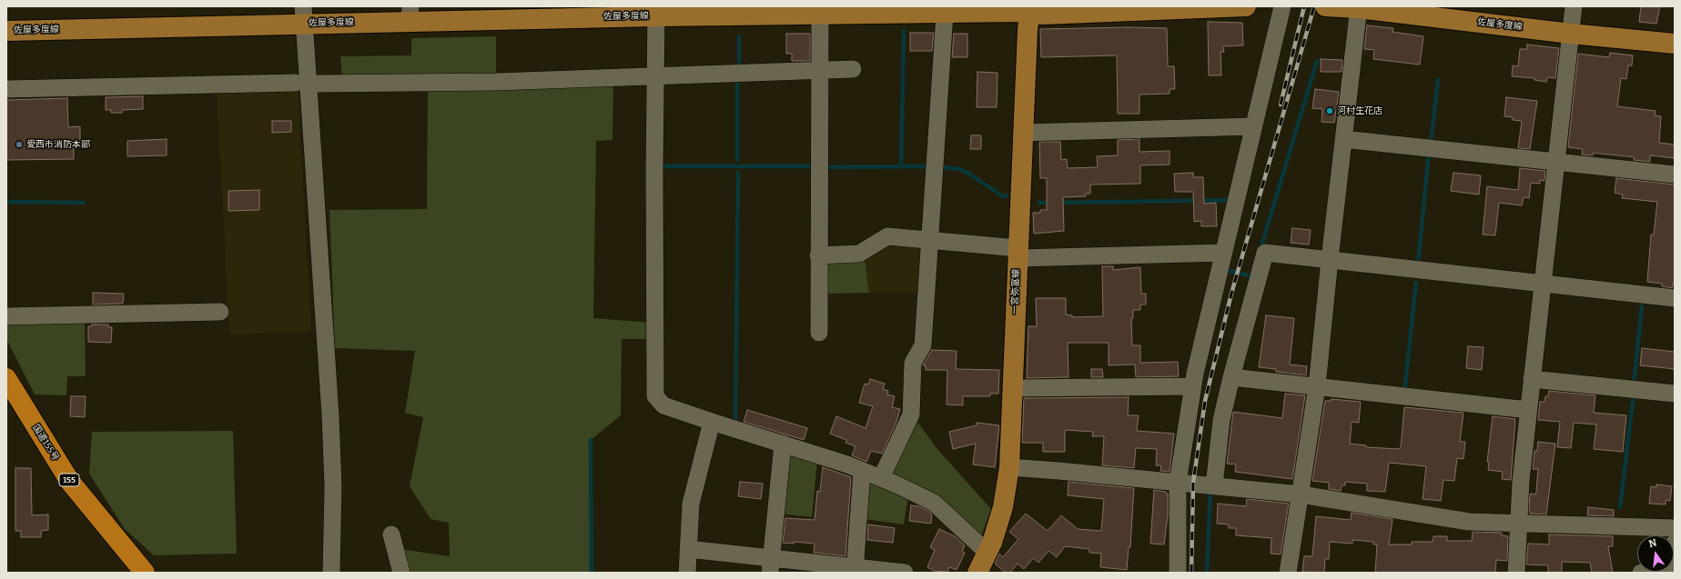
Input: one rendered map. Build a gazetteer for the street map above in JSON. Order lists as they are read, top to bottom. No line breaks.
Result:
{"streets":{"highway":["国道155号","155"],"main road":["佐屋多度線","一宮弥富線"]},"crossings":[["佐屋多度線","一宮弥富線"]],"places":["河村生花店","愛西市消防本部"],"north":"top"}
